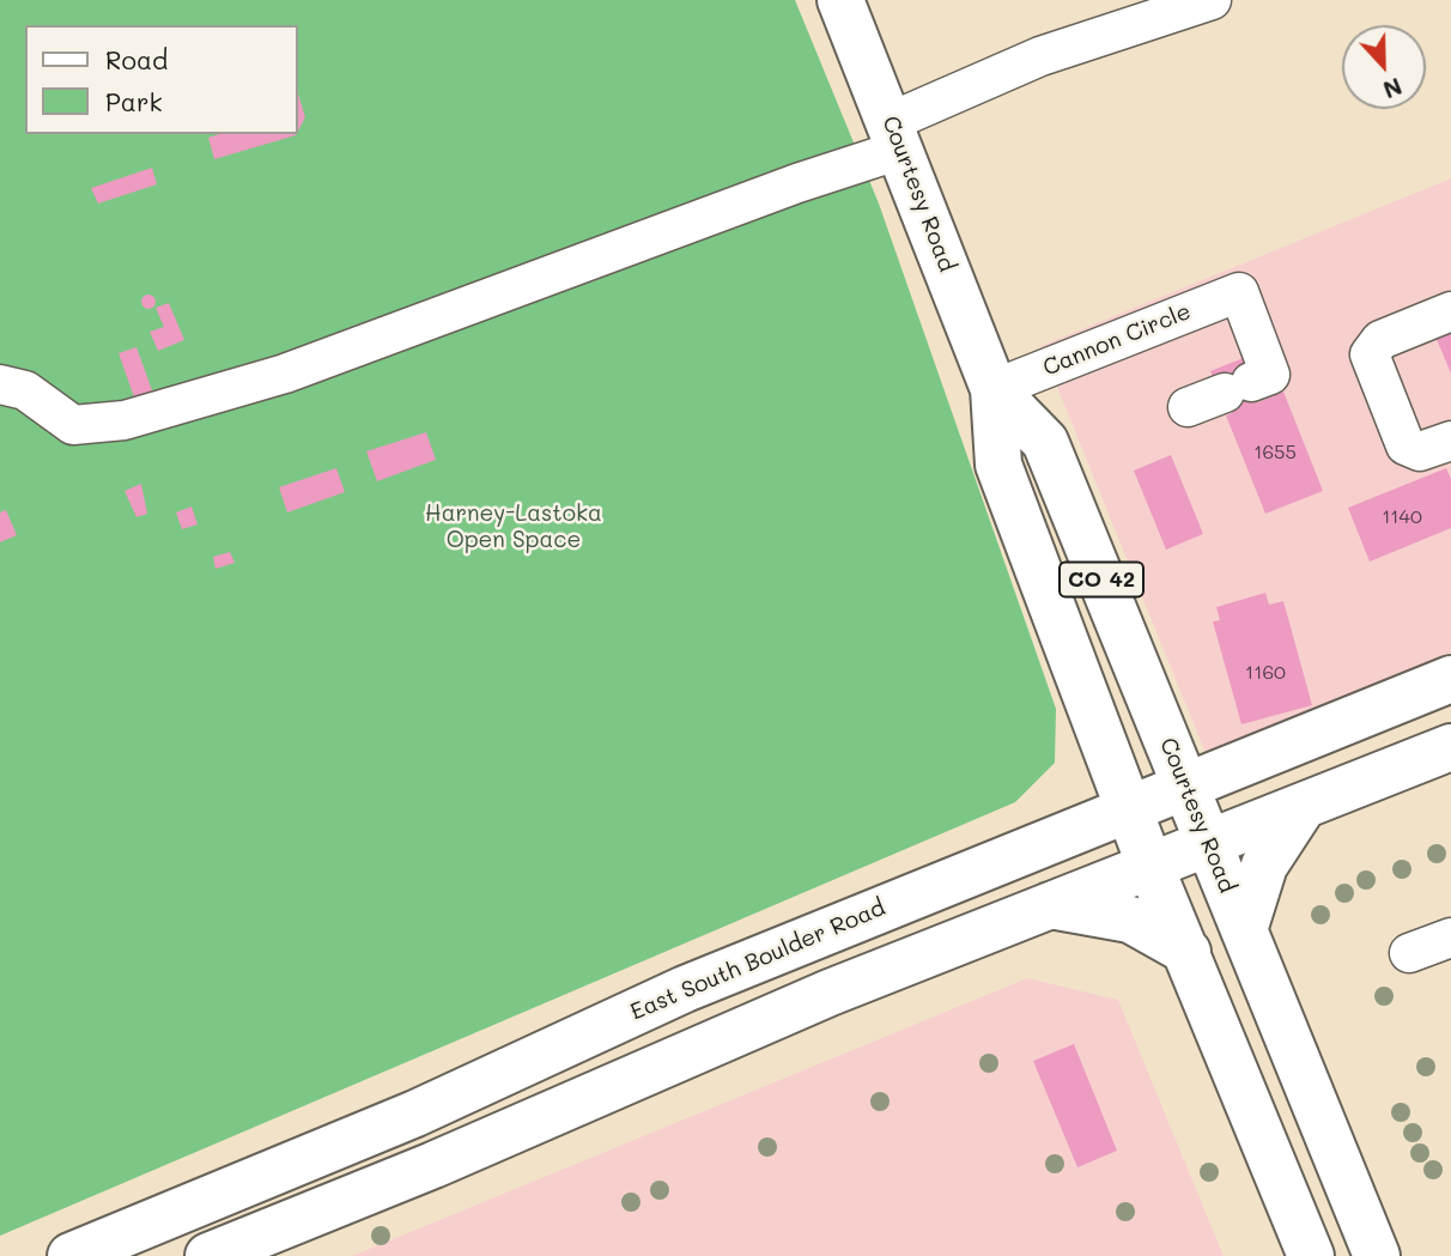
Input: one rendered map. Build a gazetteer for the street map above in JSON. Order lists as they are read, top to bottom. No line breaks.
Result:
{"streets":{"main road":["Courtesy Road","CO 42","East South Boulder Road"],"street":["Cannon Circle"]},"crossings":[["Courtesy Road","Cannon Circle"],["Courtesy Road","East South Boulder Road"]],"parks":["Harney-Lastoka Open Space"],"house_numbers":["1655","1140","1160"],"legend":["Road","Park"],"north":"bottom"}
